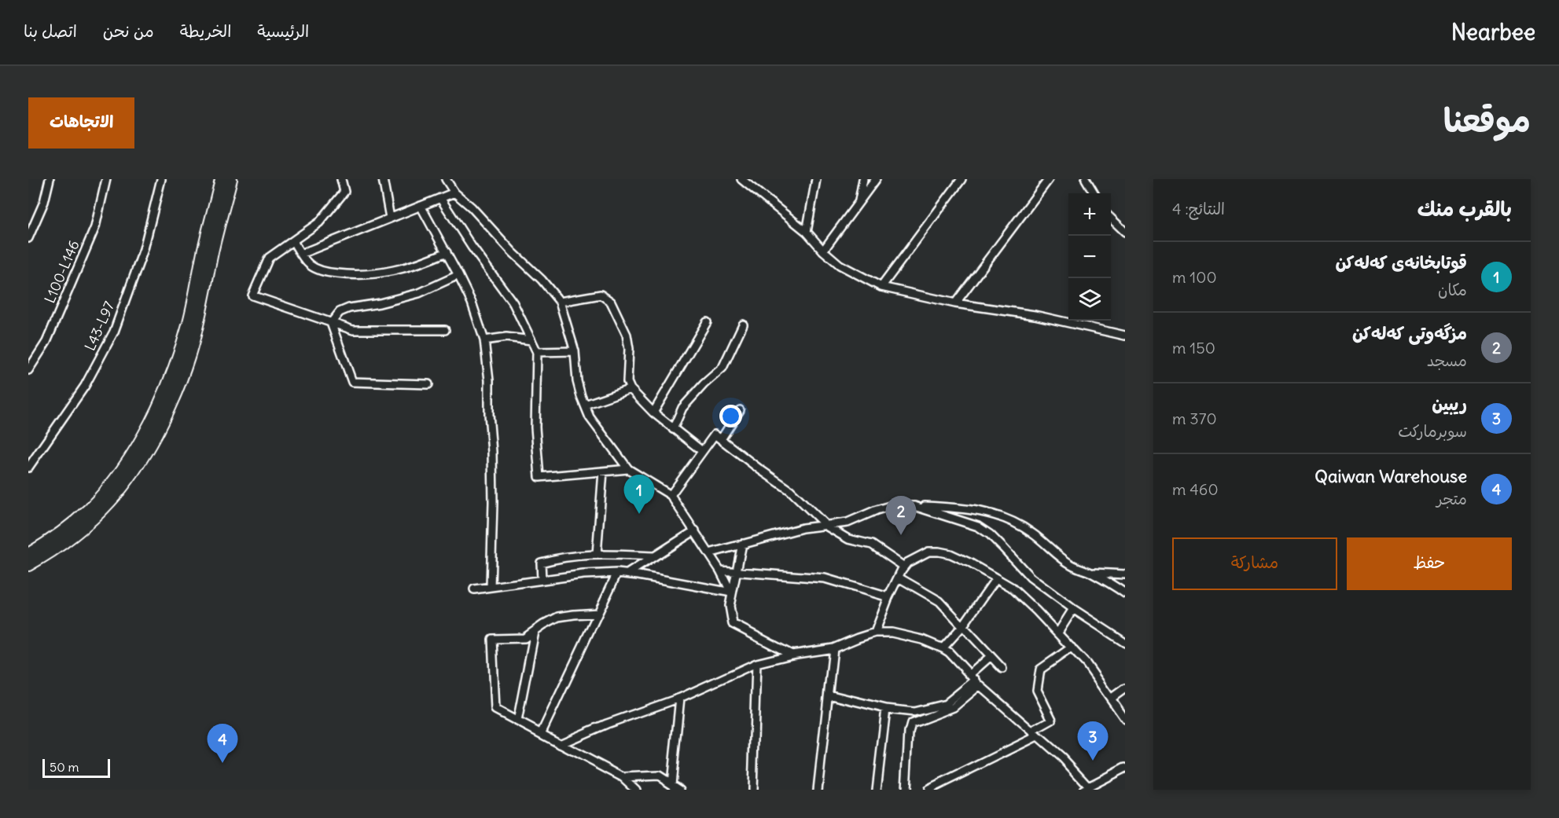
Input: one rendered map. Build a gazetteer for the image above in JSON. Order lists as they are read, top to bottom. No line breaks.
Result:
{"streets":{"street":["L100-L146","L43-L97"]},"scale_bar":"50 m","page":{"header":"Nearbee","nav":["الرئيسية","الخريطة","من نحن","اتصل بنا"],"title":"موقعنا","buttons":["الاتجاهات",["حفظ","مشاركة"]],"heading":["بالقرب منك","النتائج: 4"],"map_buttons":["+","−"],"list":[{"mark":"1","name":"قوتابخانەی کەلەکن","note":"مكان","value":"100 m"},{"mark":"2","name":"مزگەوتی کەلەکن","note":"مسجد","value":"150 m"},{"mark":"3","name":"ریبین","note":"سوبرماركت","value":"370 m"},{"mark":"4","name":"Qaiwan Warehouse","note":"متجر","value":"460 m"}],"pins":["1","2","3","4"],"scale":"50 m"}}
